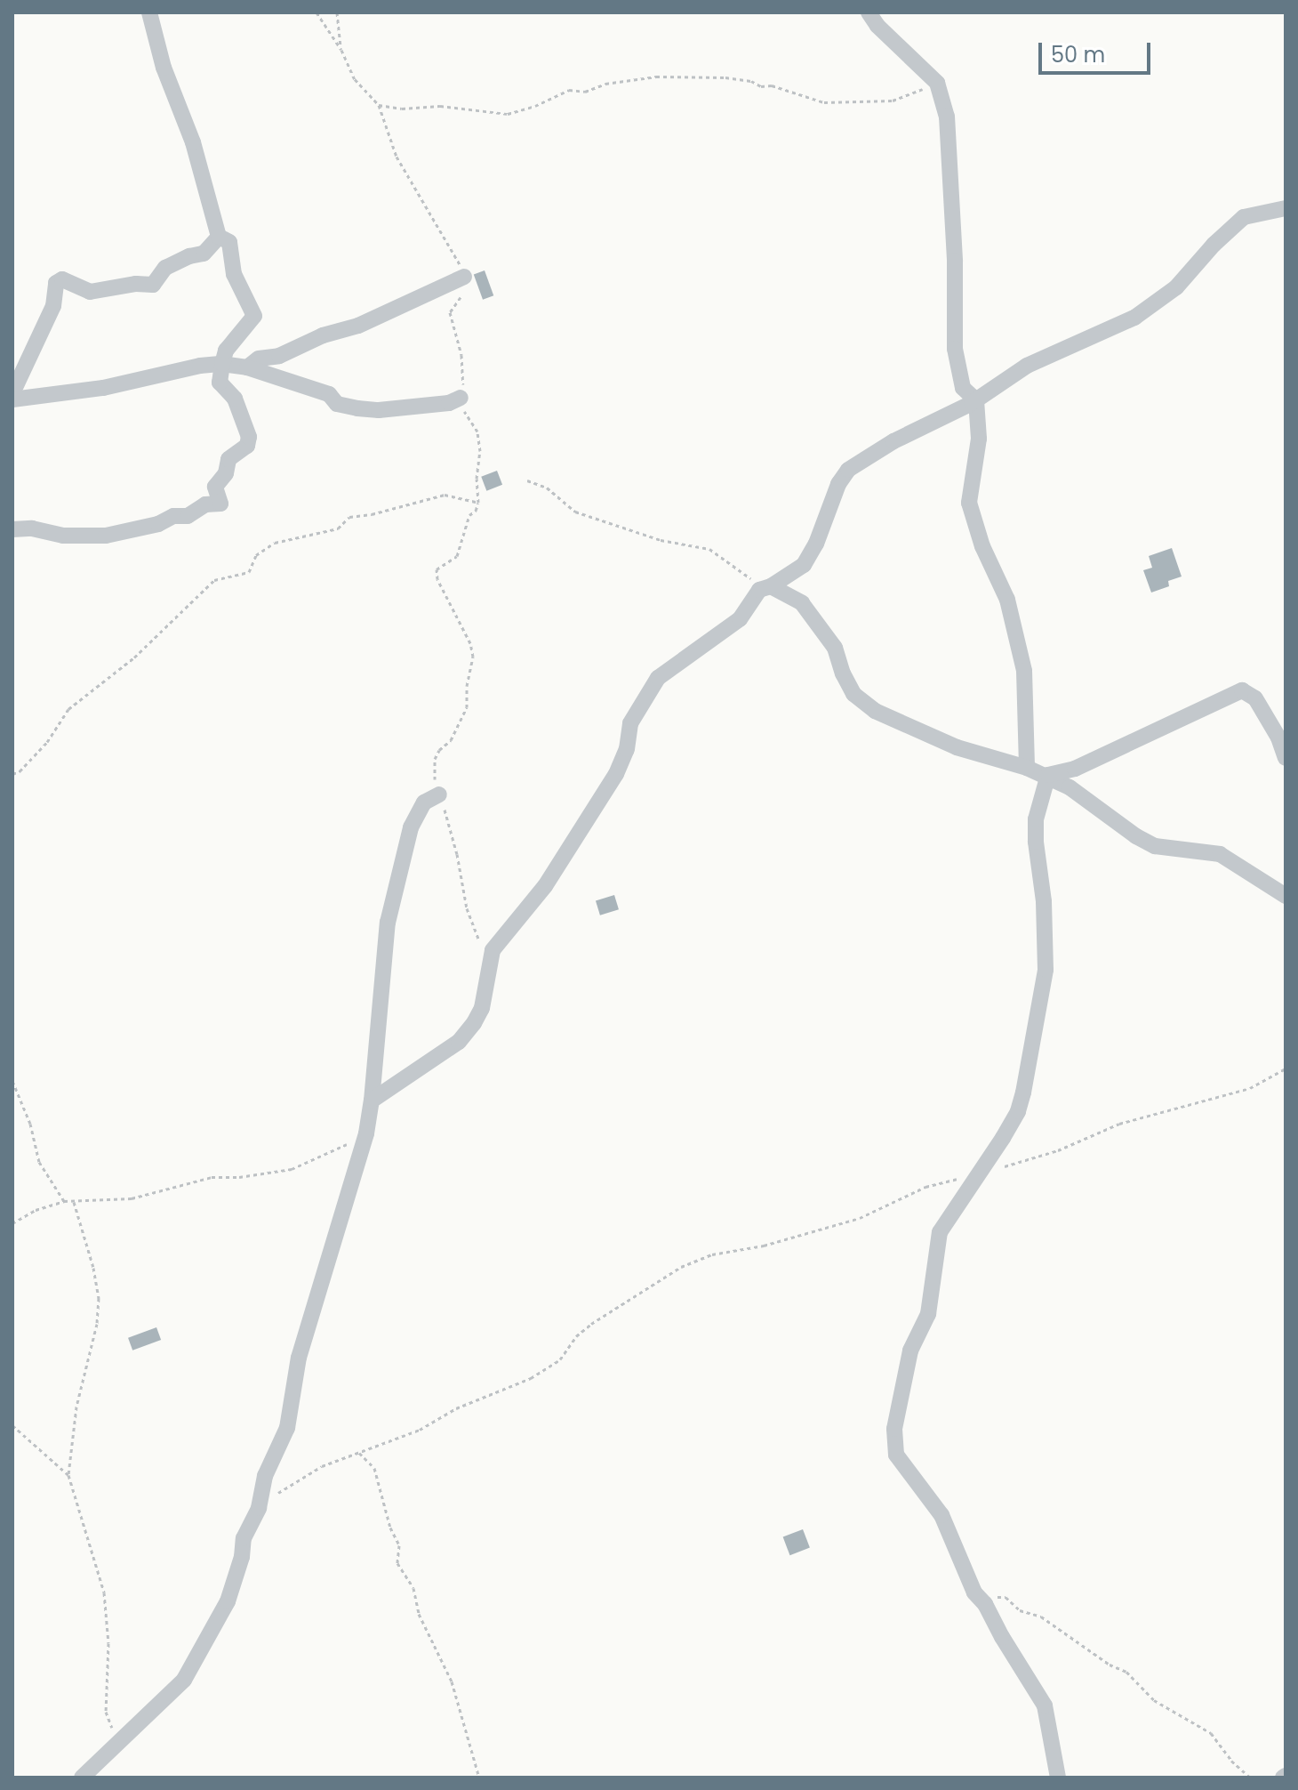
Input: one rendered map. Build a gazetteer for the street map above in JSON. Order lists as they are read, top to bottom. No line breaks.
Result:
{"scale_bar":"50 m"}
